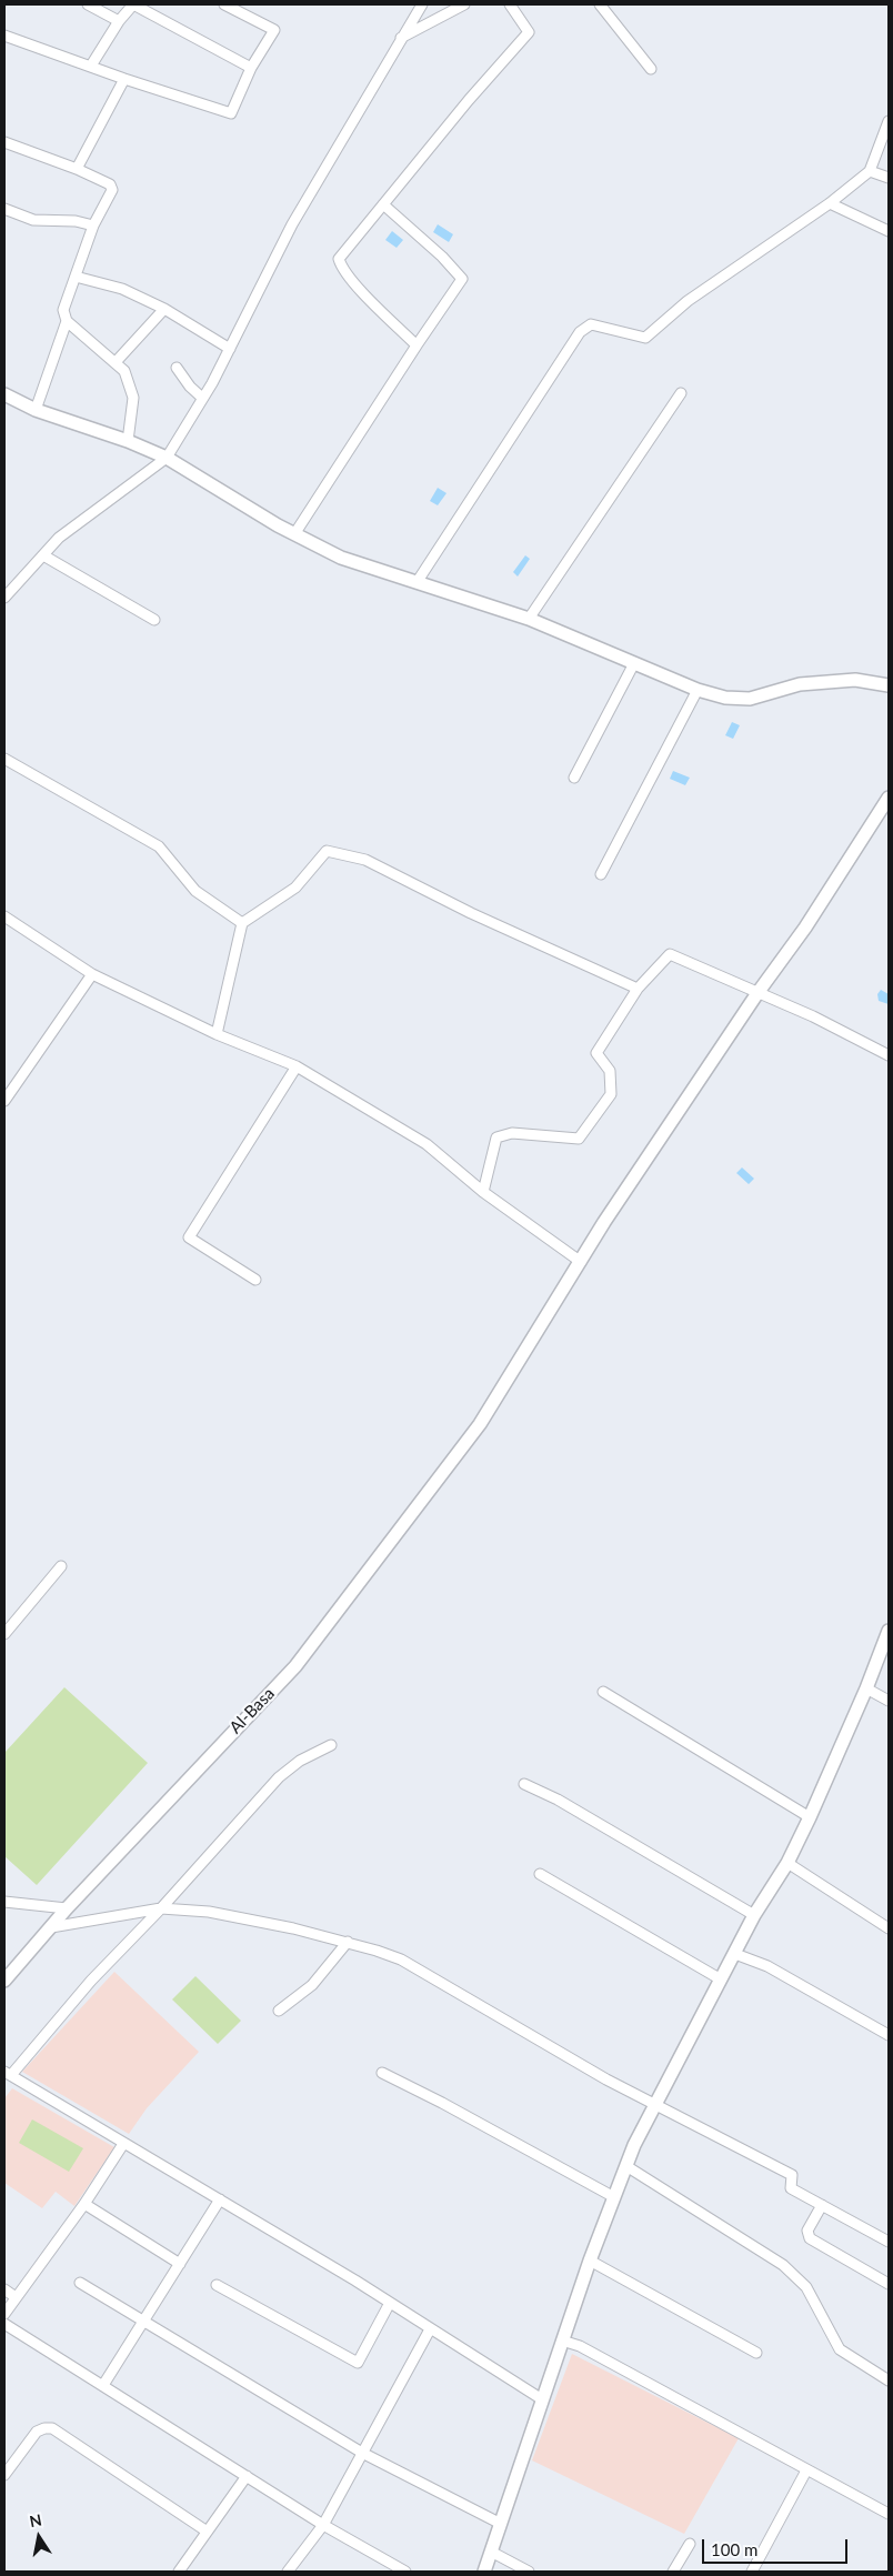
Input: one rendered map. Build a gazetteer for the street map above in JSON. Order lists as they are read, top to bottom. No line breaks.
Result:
{"streets":{"street":["Al-Basa"]},"scale_bar":"100 m","north":"top"}
